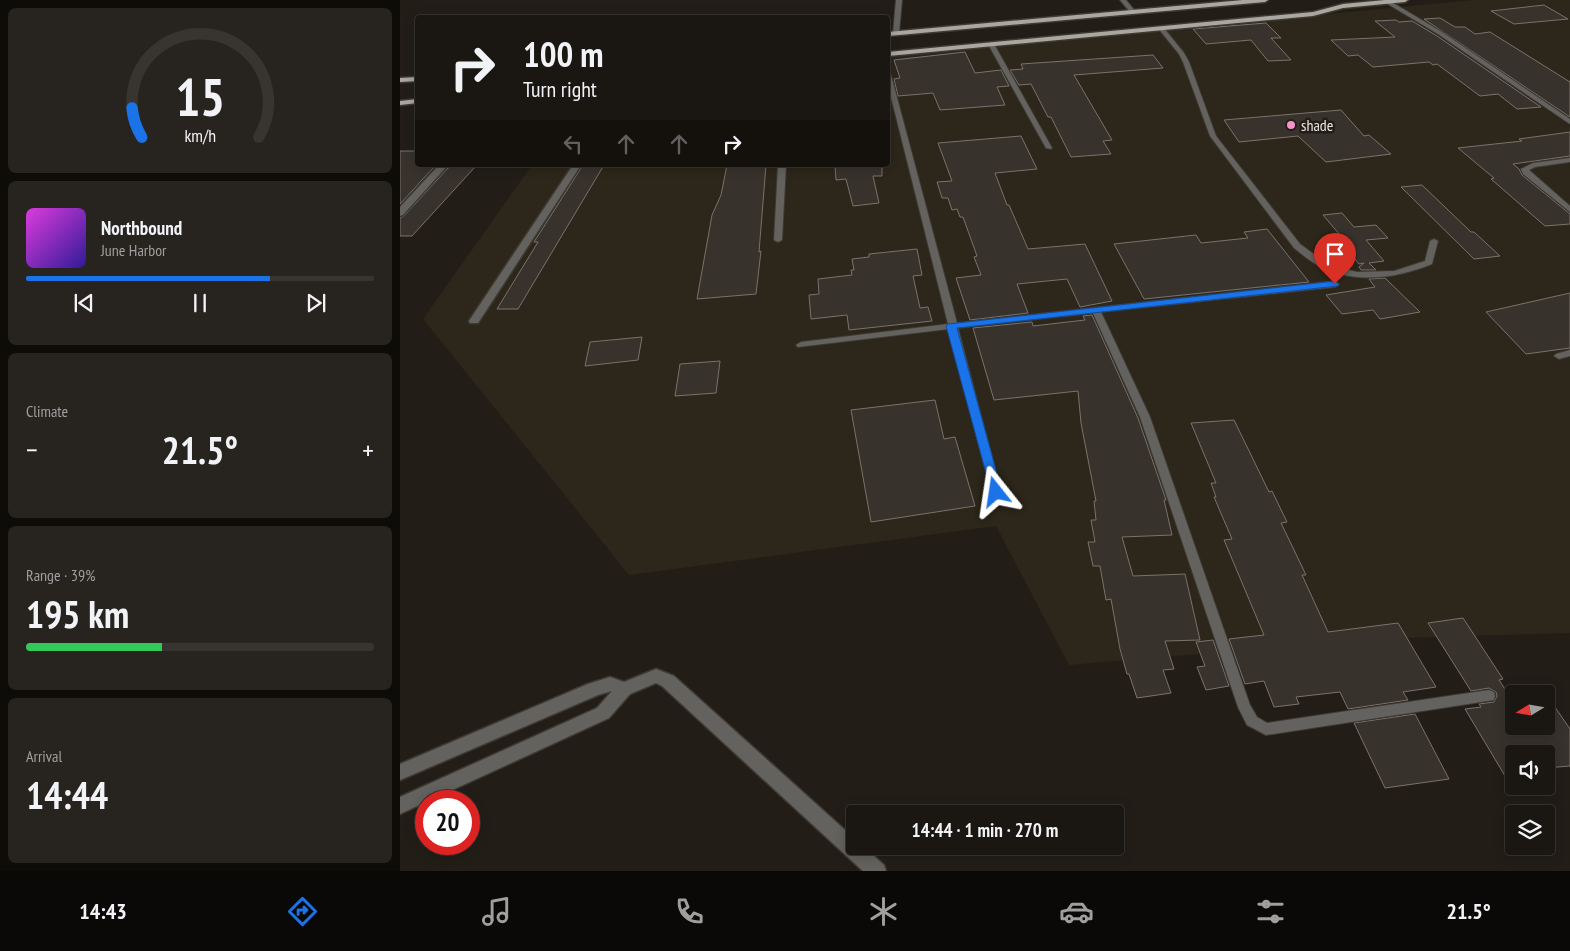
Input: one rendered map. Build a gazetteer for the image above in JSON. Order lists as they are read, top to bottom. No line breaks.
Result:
{"places":["shade"],"north":"left","page":{"turn":["100 m","Turn right"],"song":["Northbound","June Harbor"],"tile":["Climate",["Range · 39%","195 km"],["Arrival","14:44"]],"heat":["−","21.5°","+"],"limit":"20","trip":"14:44 · 1 min · 270 m","tabs":["14:43","21.5°"],"gauge":["15","km/h"]}}
